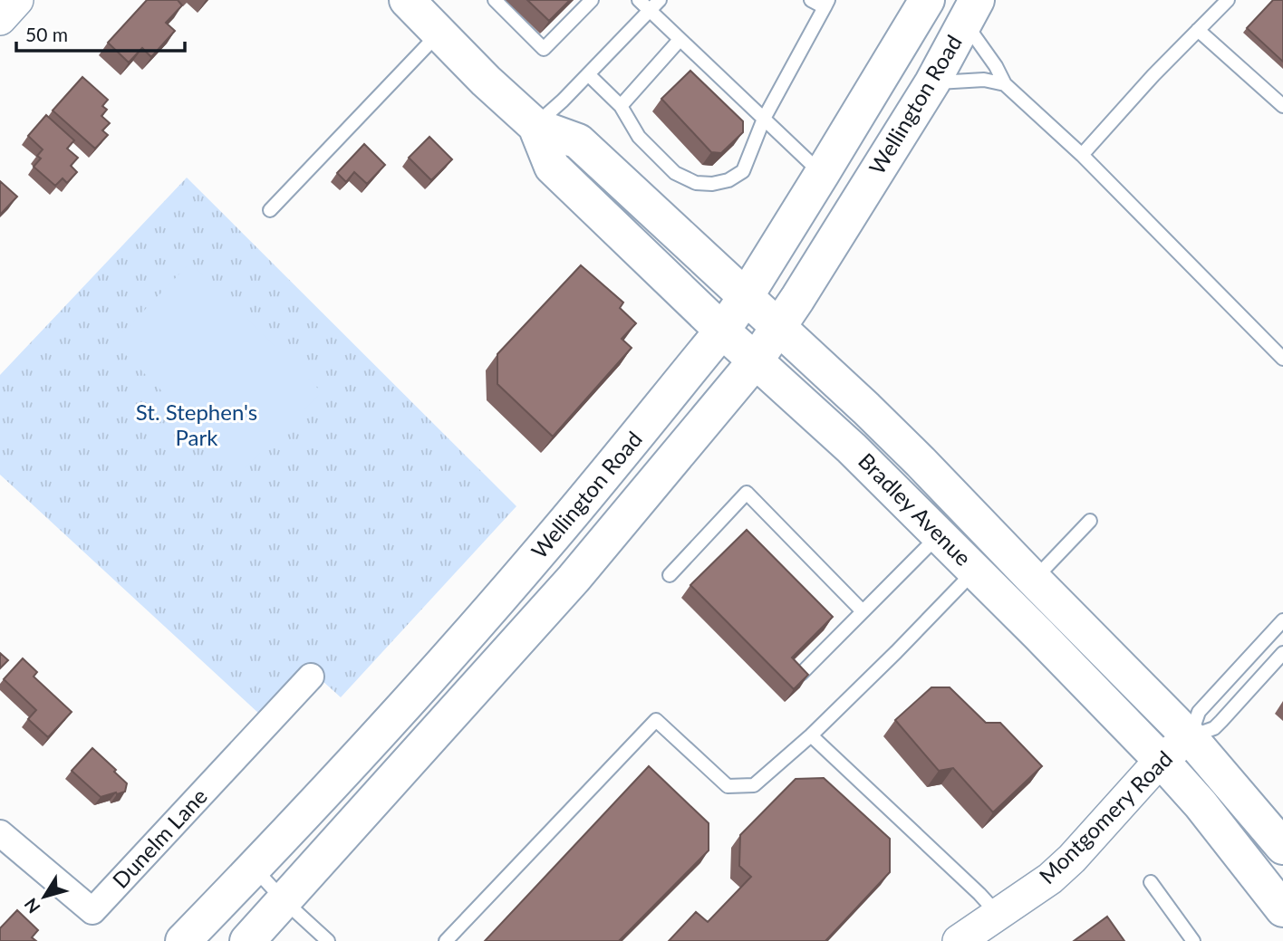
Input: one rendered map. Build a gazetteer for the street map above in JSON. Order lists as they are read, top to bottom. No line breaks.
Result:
{"streets":{"main road":["Wellington Road","Bradley Avenue"],"street":["Montgomery Road","Dunelm Lane"]},"crossings":[["Wellington Road","Bradley Avenue"],["Bradley Avenue","Montgomery Road"]],"parks":["St. Stephen's Park"],"scale_bar":"50 m","north":"bottom left"}
